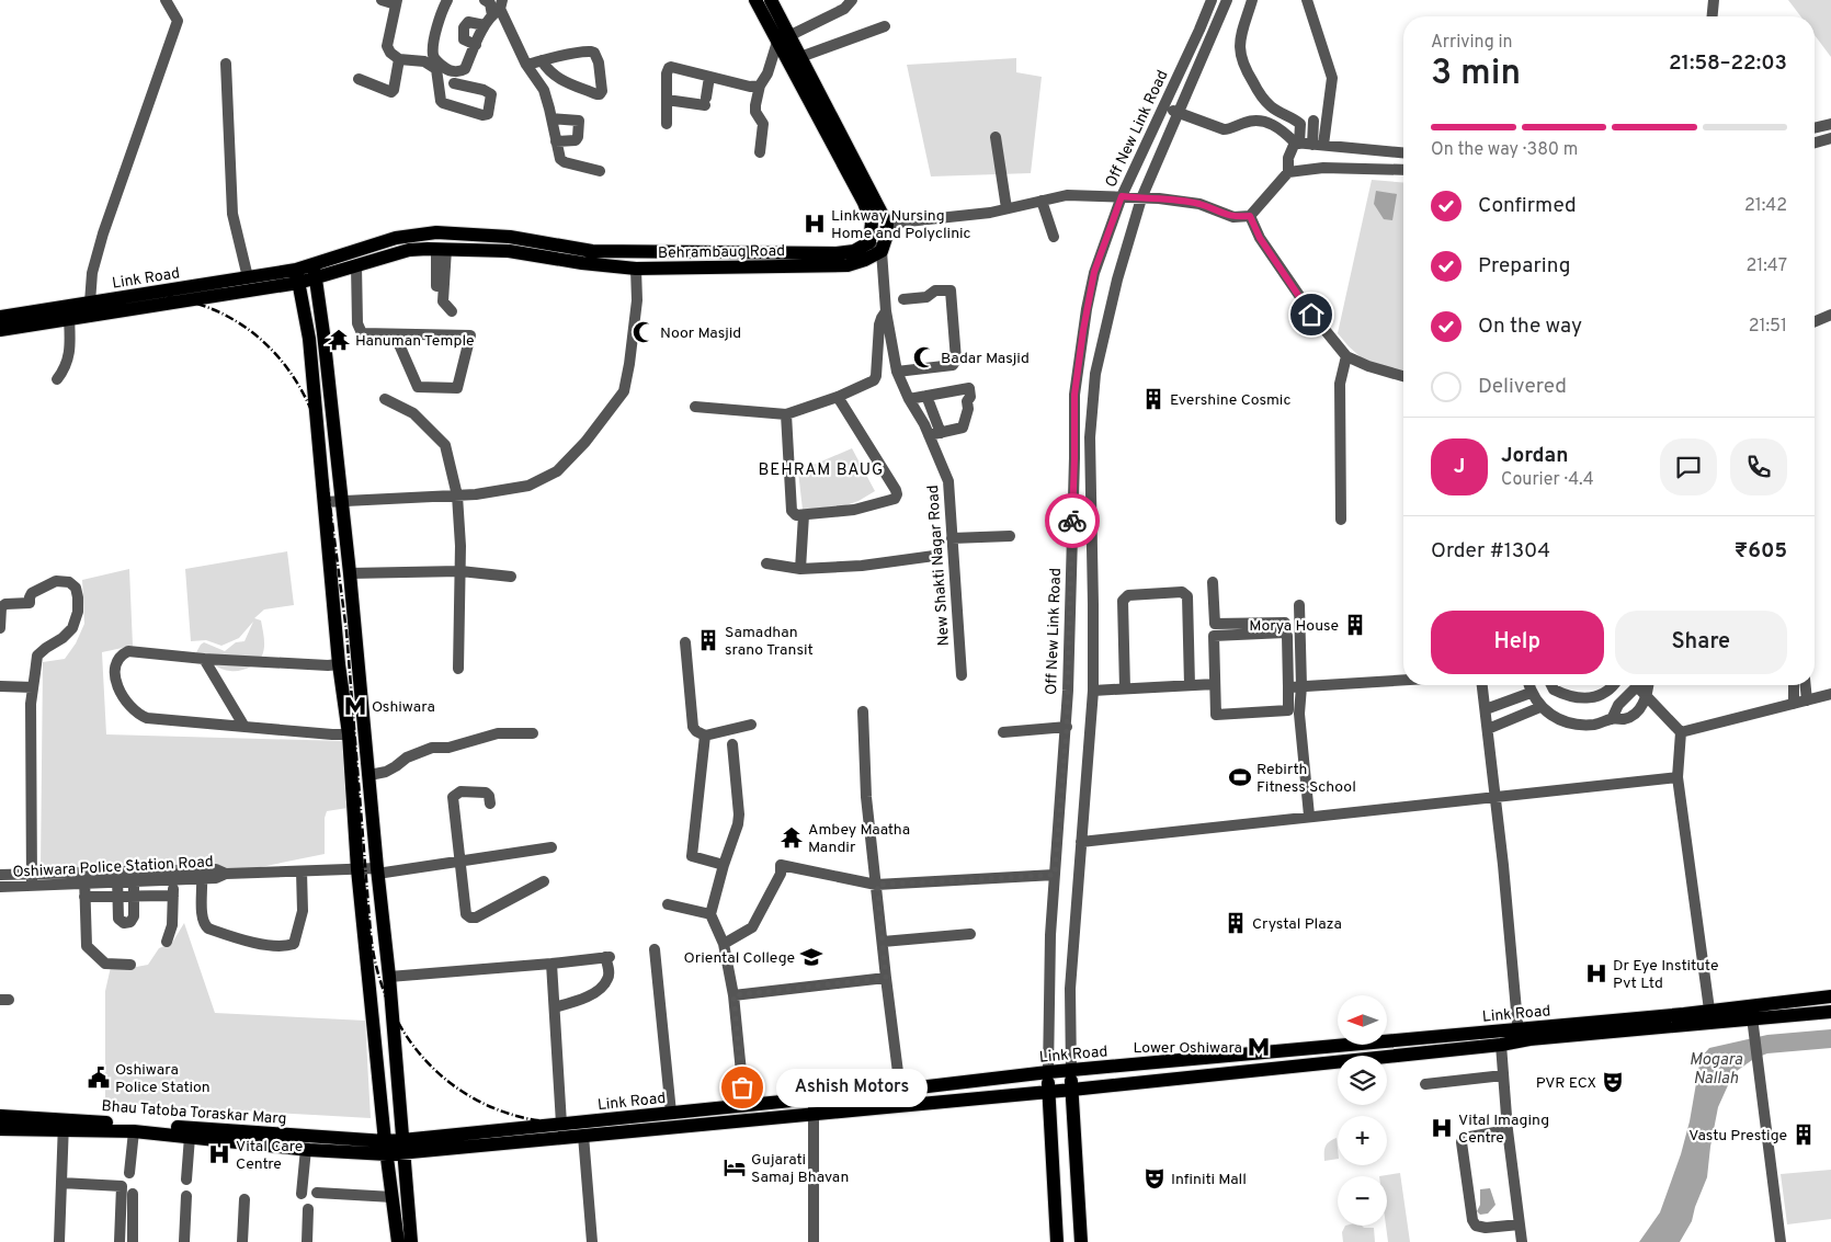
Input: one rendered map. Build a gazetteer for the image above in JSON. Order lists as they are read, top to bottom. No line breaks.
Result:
{"streets":{"main road":["Off New Link Road","Behrambaug Road","Link Road","Bhau Tatoba Toraskar Marg"],"street":["New Shakti Nagar Road","Oshiwara Police Station Road"]},"crossings":[["Off New Link Road","Link Road"],["Behrambaug Road","Link Road"],["Behrambaug Road","New Shakti Nagar Road"],["Link Road","Bhau Tatoba Toraskar Marg"]],"districts":["BEHRAM BAUG"],"water":["Mogara Nallah"],"places":{"hospital":["Linkway Nursing Home and Polyclinic","Dr Eye Institute Pvt Ltd","Vital Imaging Centre","Vital Care Centre"],"mosque":["Noor Masjid","Badar Masjid"],"temple":["Hanuman Temple","Ambey Maatha Mandir"],"building":["Evershine Cosmic","Morya House","Samadhan srano Transit","Crystal Plaza","Vastu Prestige"],"metro station":["Oshiwara","Lower Oshiwara"],"sports":["Rebirth Fitness School"],"school or university":["Oriental College"],"public building":["Oshiwara Police Station"],"theatre":["PVR ECX","Infiniti Mall"],"other":["Ashish Motors"],"hotel":["Gujarati Samaj Bhavan"]},"north":"left","page":{"heading":["3 min","Arriving in","21:58–22:03"],"panel":["Jordan","Courier · 4.4","Order #1304","₹605"],"bar":"On the way · 380 m","list":[["Confirmed","21:42"],["Preparing","21:47"],["On the way","21:51"],"Delivered"],"round":"J","buttons":["Help","Share"],"map_buttons":["+","−"],"bubble":"Ashish Motors"}}
